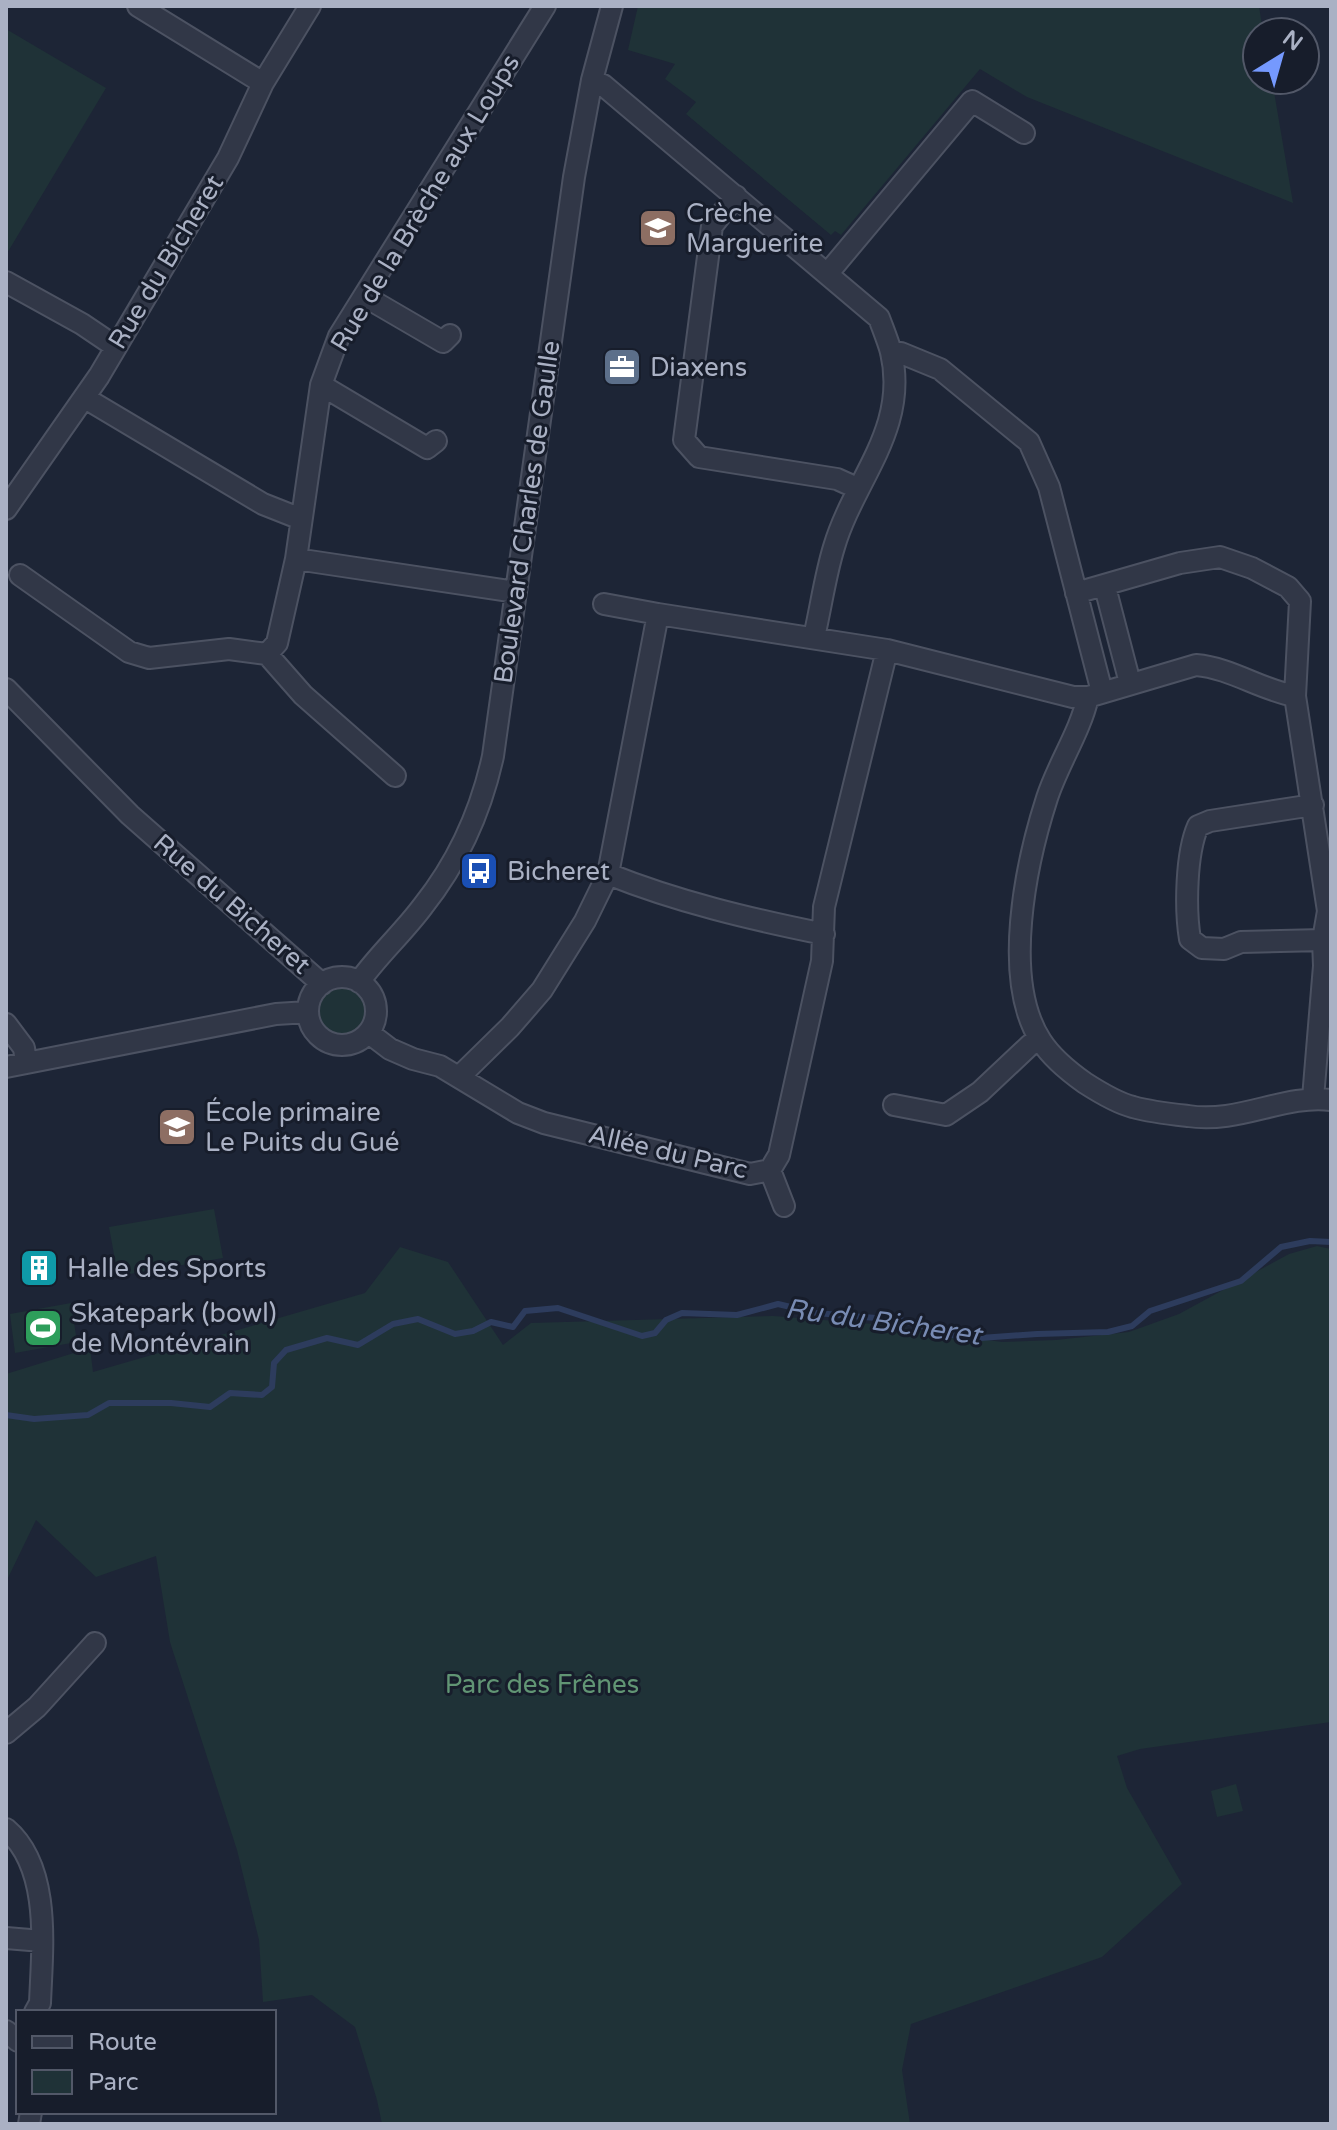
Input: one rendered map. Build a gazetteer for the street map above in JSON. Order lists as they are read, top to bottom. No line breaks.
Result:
{"streets":{"street":["Rue de la Brèche aux Loups","Rue du Bicheret","Boulevard Charles de Gaulle","Allée du Parc"]},"crossings":[["Rue du Bicheret","Boulevard Charles de Gaulle"],["Rue du Bicheret","Allée du Parc"],["Boulevard Charles de Gaulle","Allée du Parc"]],"water":["Ru du Bicheret"],"parks":["Parc des Frênes"],"places":{"school or university":["Crèche Marguerite","École primaire Le Puits du Gué"],"office":["Diaxens"],"bus stop":["Bicheret"],"building":["Halle des Sports"],"sports":["Skatepark (bowl) de Montévrain"]},"legend":["Route","Parc"],"north":"top right"}
